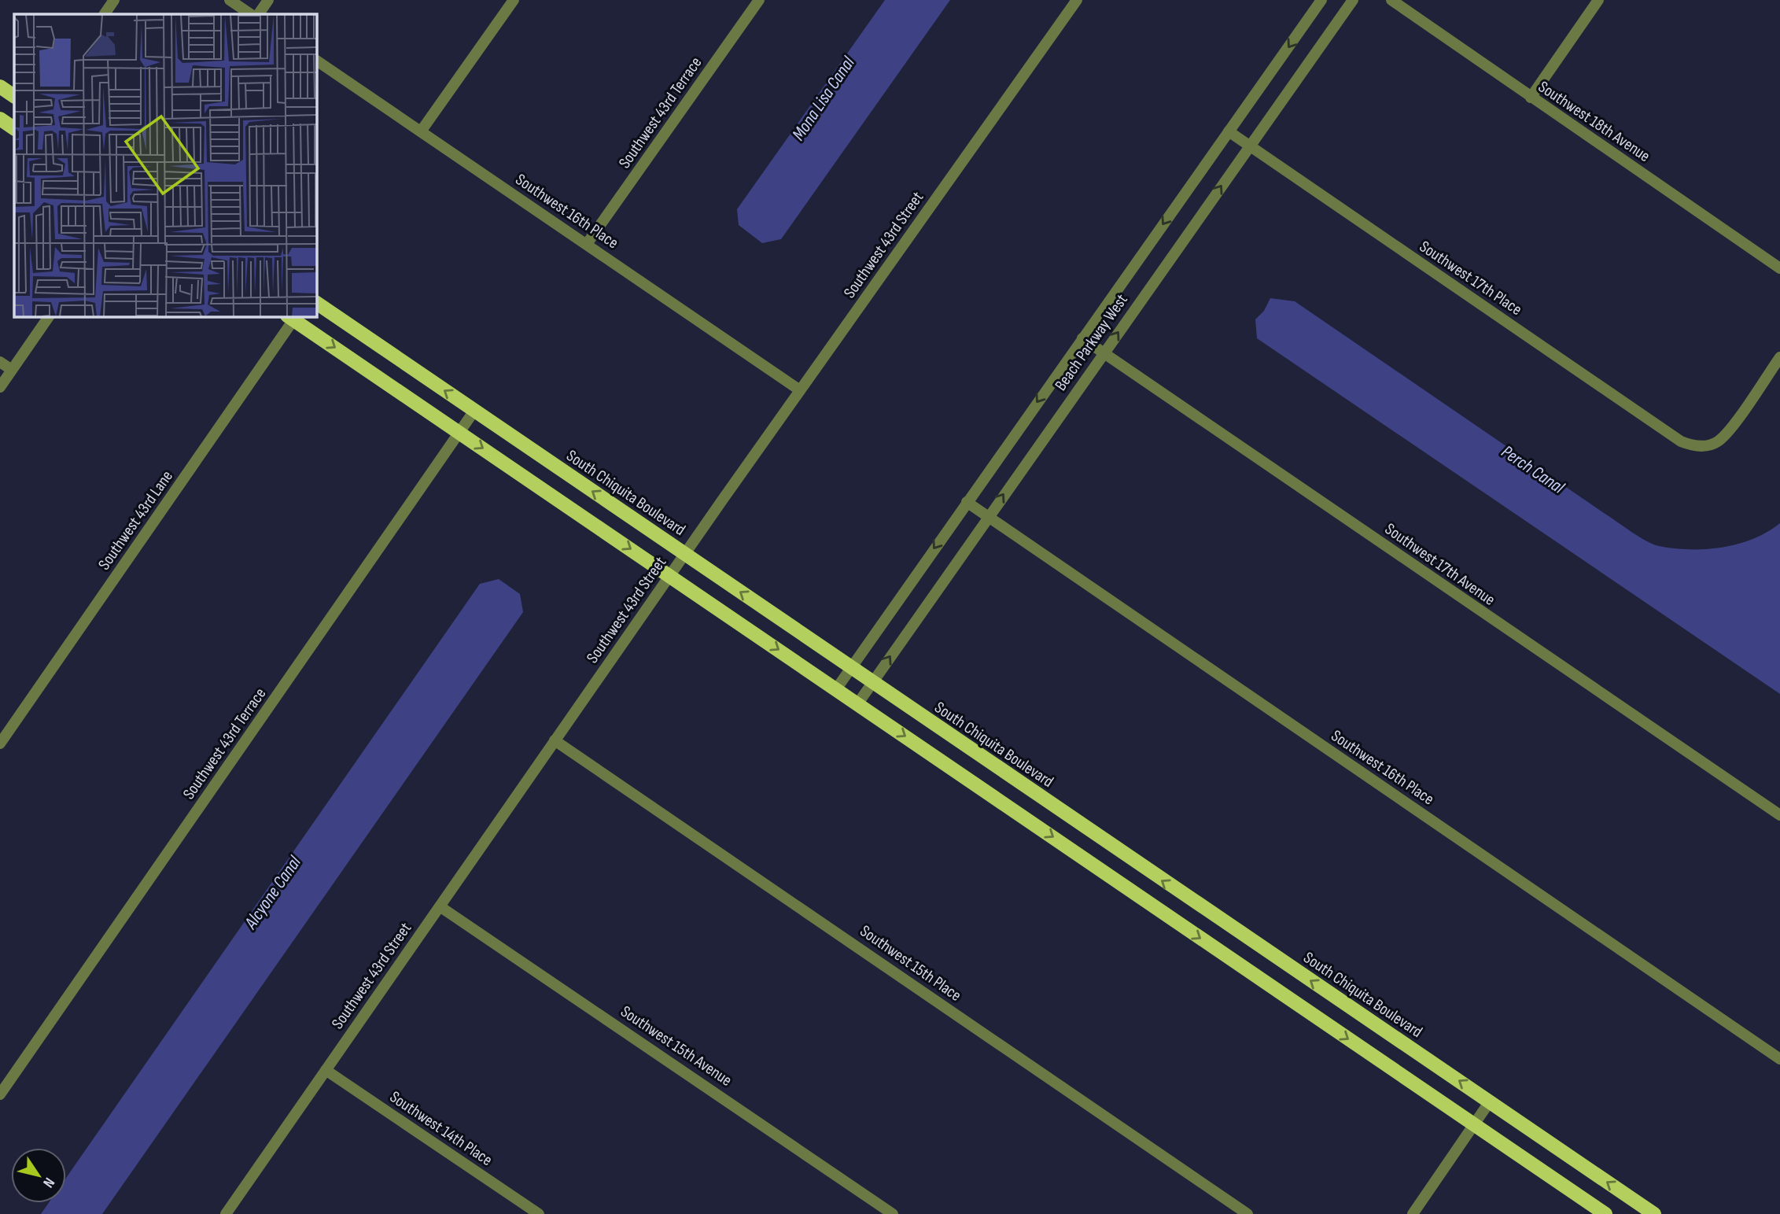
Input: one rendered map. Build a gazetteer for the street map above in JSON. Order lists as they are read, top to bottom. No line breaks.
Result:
{"streets":{"main road":["South Chiquita Boulevard"],"street":["Southwest 43rd Terrace","Southwest 18th Avenue","Southwest 16th Place","Southwest 43rd Street","Southwest 17th Place","Beach Parkway West","Southwest 43rd Lane","Southwest 17th Avenue","Southwest 15th Place","Southwest 15th Avenue","Southwest 14th Place"]},"crossings":[["Southwest 43rd Terrace","Southwest 16th Place"],["Southwest 43rd Terrace","South Chiquita Boulevard"],["Southwest 16th Place","Southwest 43rd Street"],["Southwest 16th Place","Beach Parkway West"],["Southwest 43rd Street","South Chiquita Boulevard"],["Southwest 43rd Street","Southwest 15th Place"],["Southwest 43rd Street","Southwest 15th Avenue"],["Southwest 43rd Street","Southwest 14th Place"],["Southwest 17th Place","Beach Parkway West"],["Beach Parkway West","South Chiquita Boulevard"],["Beach Parkway West","Southwest 17th Avenue"]],"water":["Mona Lisa Canal","Perch Canal","Alcyone Canal"],"north":"bottom right"}
